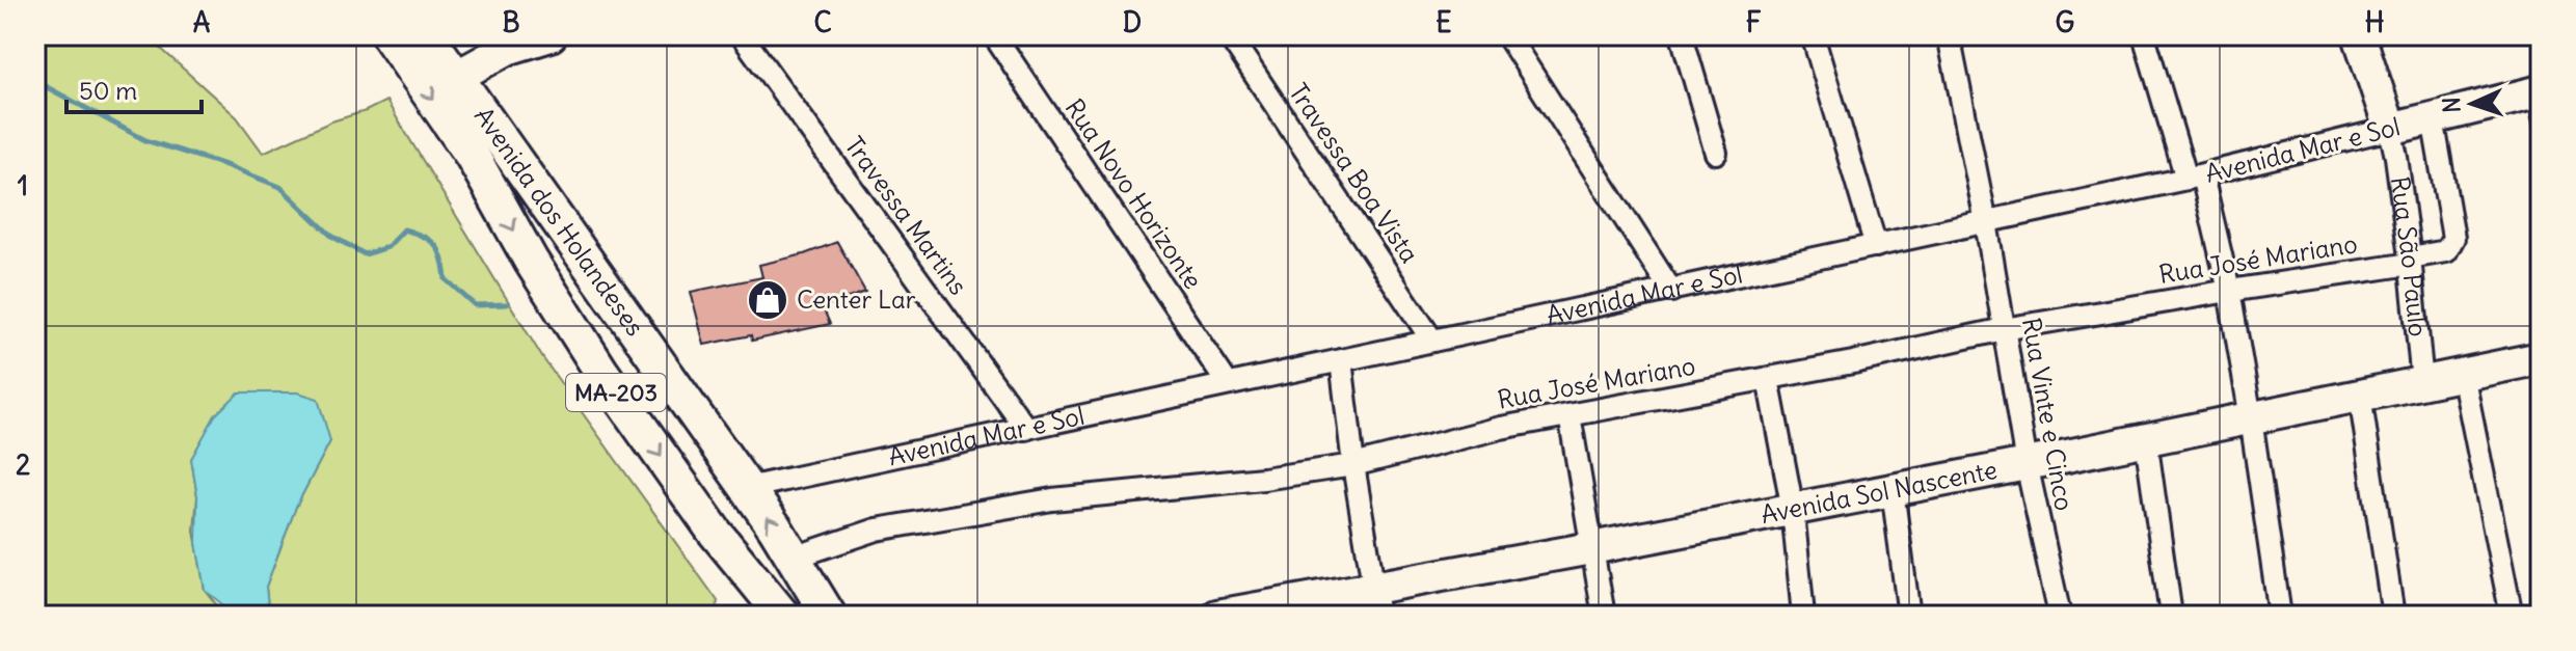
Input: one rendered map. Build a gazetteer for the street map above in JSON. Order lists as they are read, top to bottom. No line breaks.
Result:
{"streets":{"main road":["Avenida Mar e Sol","Avenida dos Holandeses","Rua São Paulo","MA-203","Avenida Sol Nascente"],"street":["Travessa Boa Vista","Rua Novo Horizonte","Travessa Martins","Rua José Mariano","Rua Vinte e Cinco"]},"crossings":[["Avenida Mar e Sol","Travessa Boa Vista"],["Avenida Mar e Sol","Rua Novo Horizonte"],["Avenida Mar e Sol","Travessa Martins"],["Avenida Mar e Sol","Avenida dos Holandeses"],["Avenida Mar e Sol","Rua São Paulo"],["Avenida Mar e Sol","Rua José Mariano"],["Avenida Mar e Sol","Rua Vinte e Cinco"],["Avenida dos Holandeses","Rua José Mariano"],["Rua São Paulo","Rua José Mariano"],["Rua São Paulo","Avenida Sol Nascente"],["Rua José Mariano","Rua Vinte e Cinco"],["Rua Vinte e Cinco","Avenida Sol Nascente"]],"places":{"shop":["Center Lar"]},"scale_bar":"50 m","north":"left","grid":{"columns":["A","B","C","D","E","F","G","H"],"rows":["1","2"]}}
